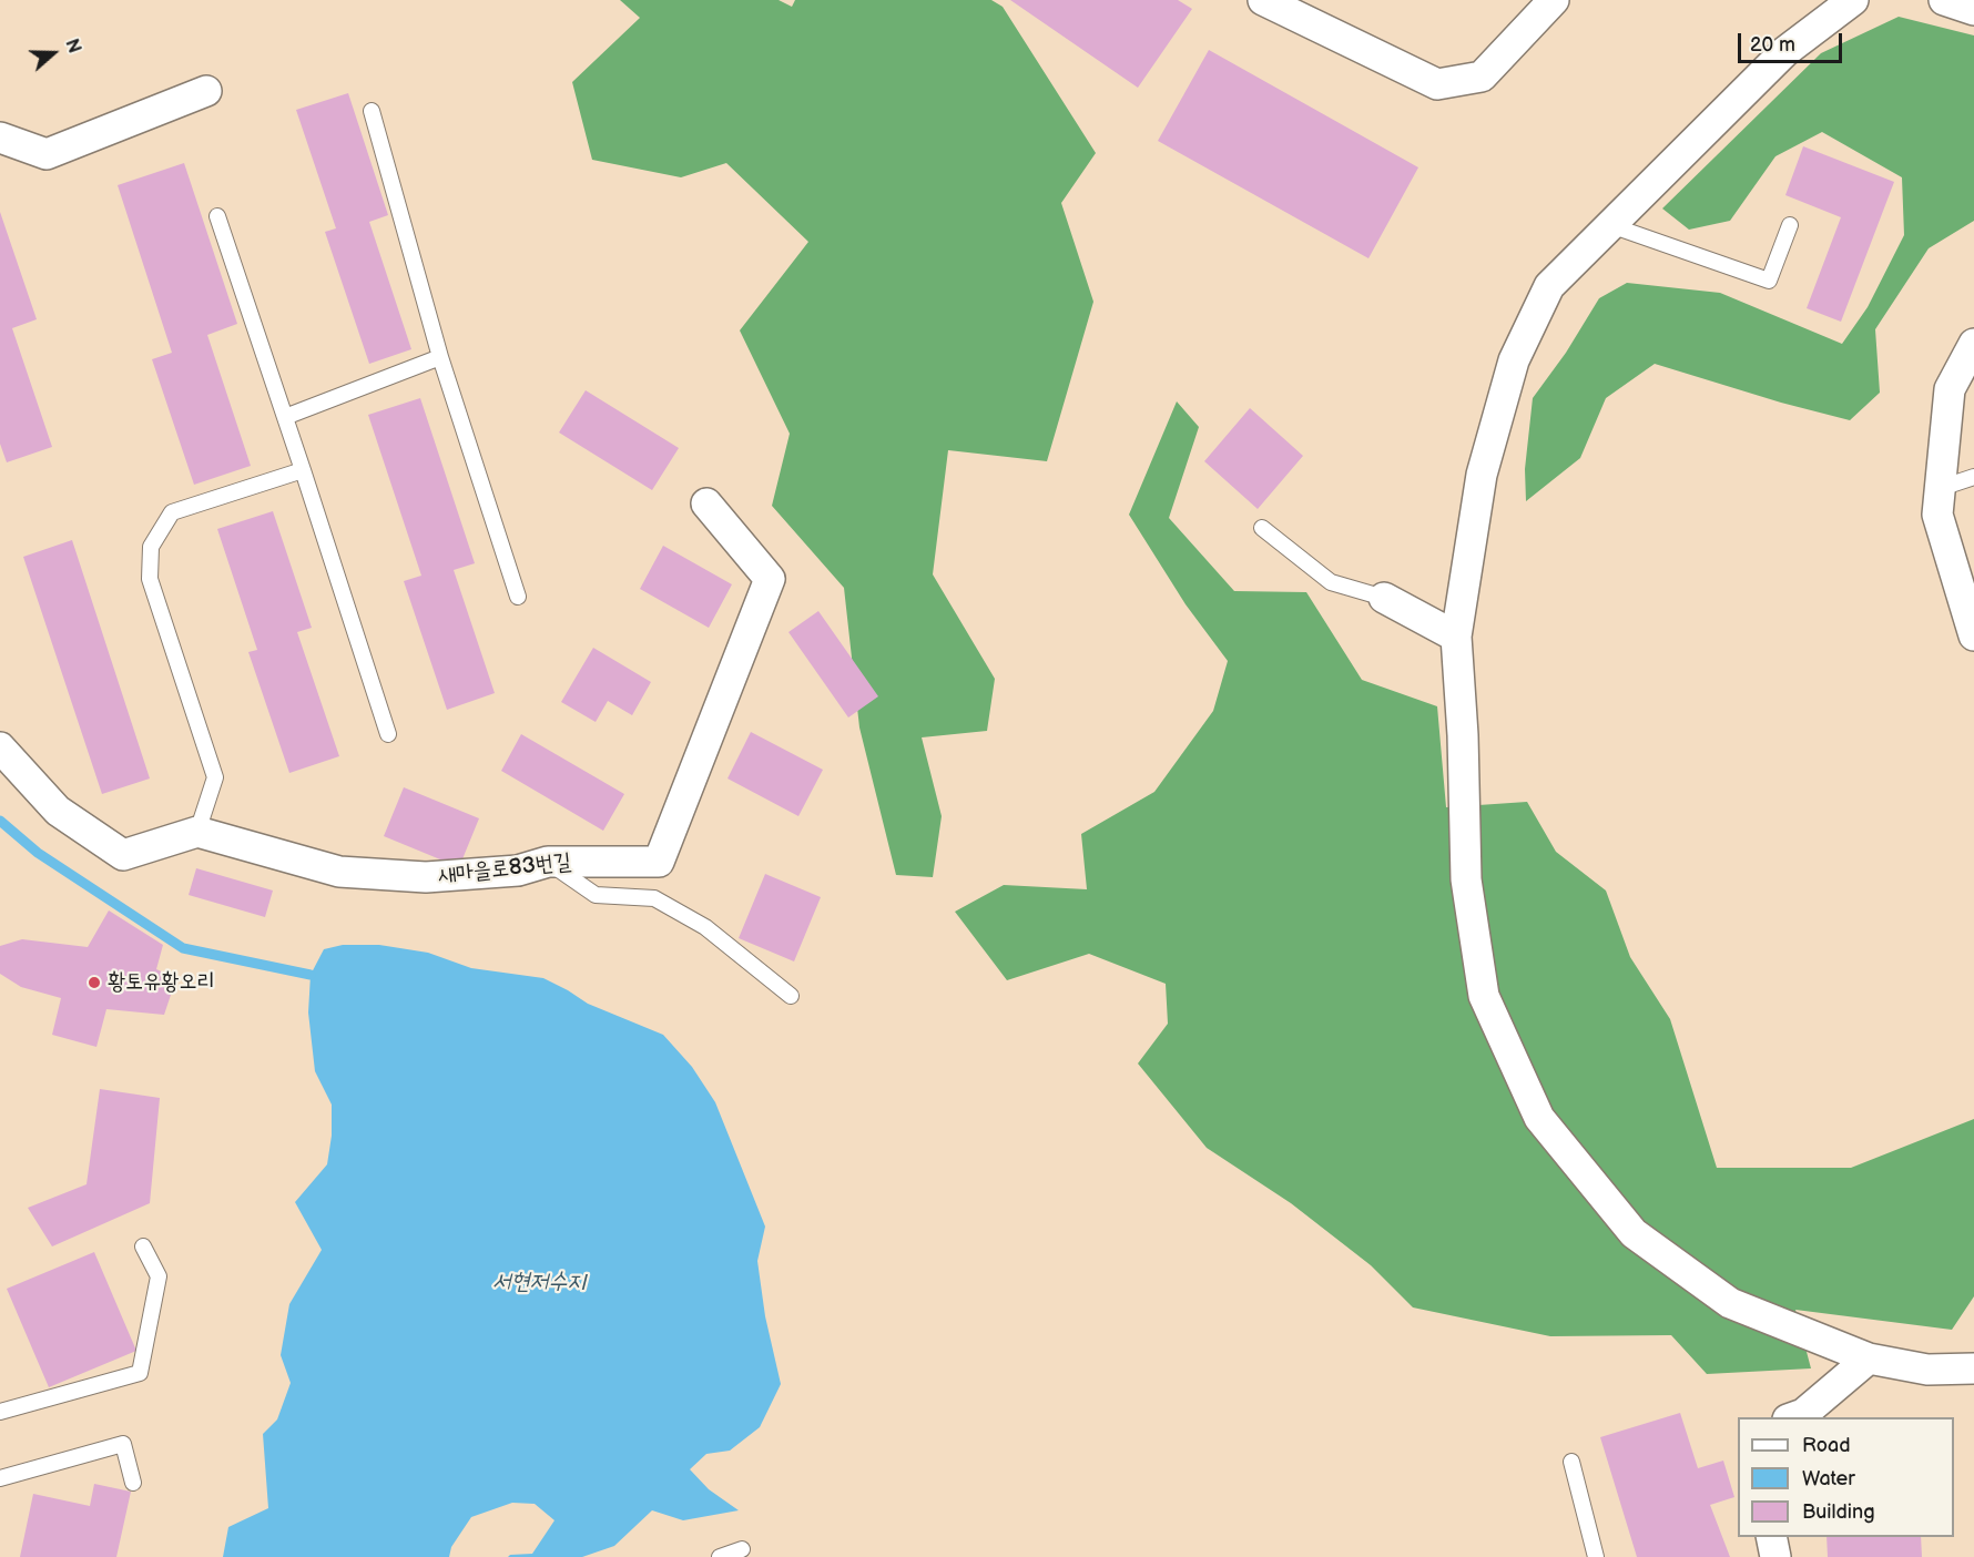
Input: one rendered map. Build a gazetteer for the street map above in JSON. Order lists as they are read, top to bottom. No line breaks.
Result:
{"streets":{"street":["새마을로83번길"]},"water":["서현저수지"],"places":["황토유황오리"],"legend":["Road","Water","Building"],"scale_bar":"20 m","north":"right"}
